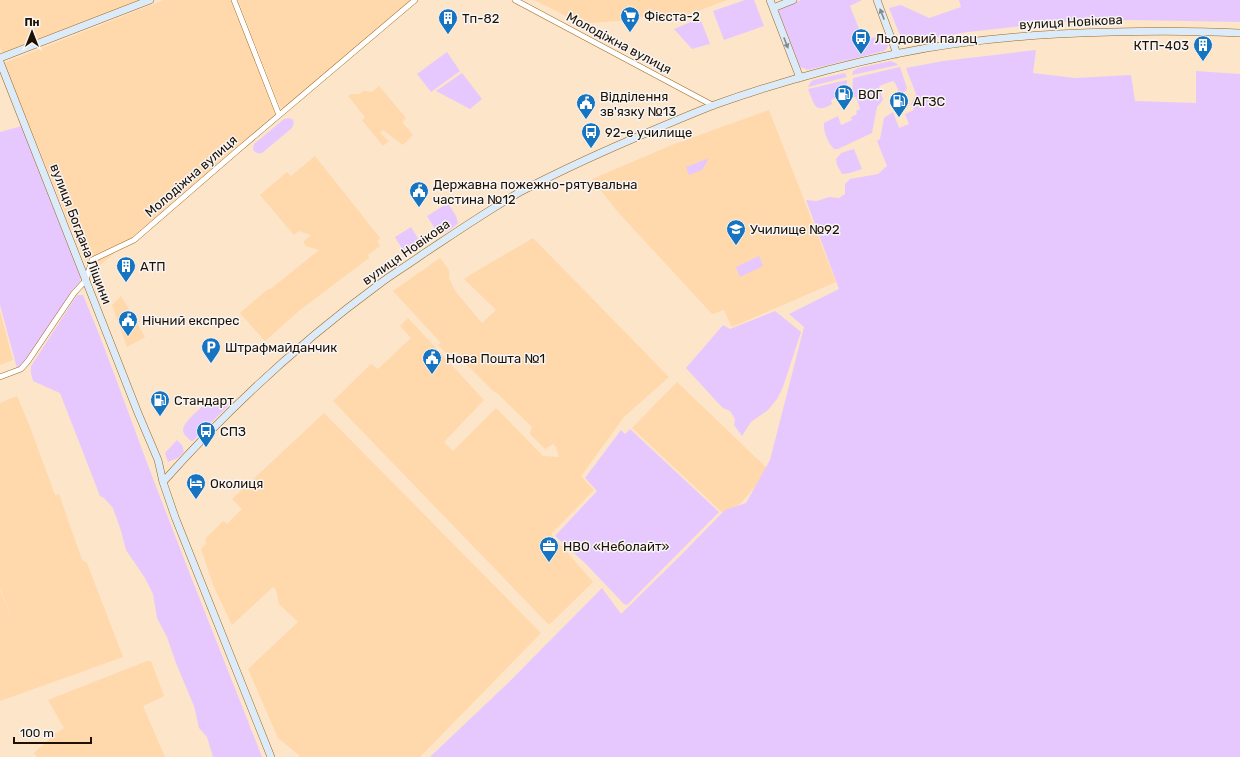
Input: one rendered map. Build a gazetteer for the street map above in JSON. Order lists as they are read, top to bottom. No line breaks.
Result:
{"streets":{"main road":["вулиця Новікова","вулиця Богдана Ліщини"],"street":["Молодіжна вулиця"]},"crossings":[["вулиця Новікова","Молодіжна вулиця"],["вулиця Новікова","вулиця Богдана Ліщини"],["Молодіжна вулиця","вулиця Богдана Ліщини"]],"places":{"supermarket":["Фiєста-2"],"building":["Тп-82","КТП-403","АТП"],"bus stop":["Льодовий палац","92-е училище","СПЗ"],"fuel station":["ВОГ","АГЗС","Стандарт"],"public building":["Відділення зв'язку №13","Державна пожежно-рятувальна частина №12","Нічний експрес","Нова Пошта №1"],"school or university":["Училище №92"],"parking":["Штрафмайданчик"],"hotel":["Околиця"],"office":["НВО «Неболайт»"]},"scale_bar":"100 m","north":"top"}
